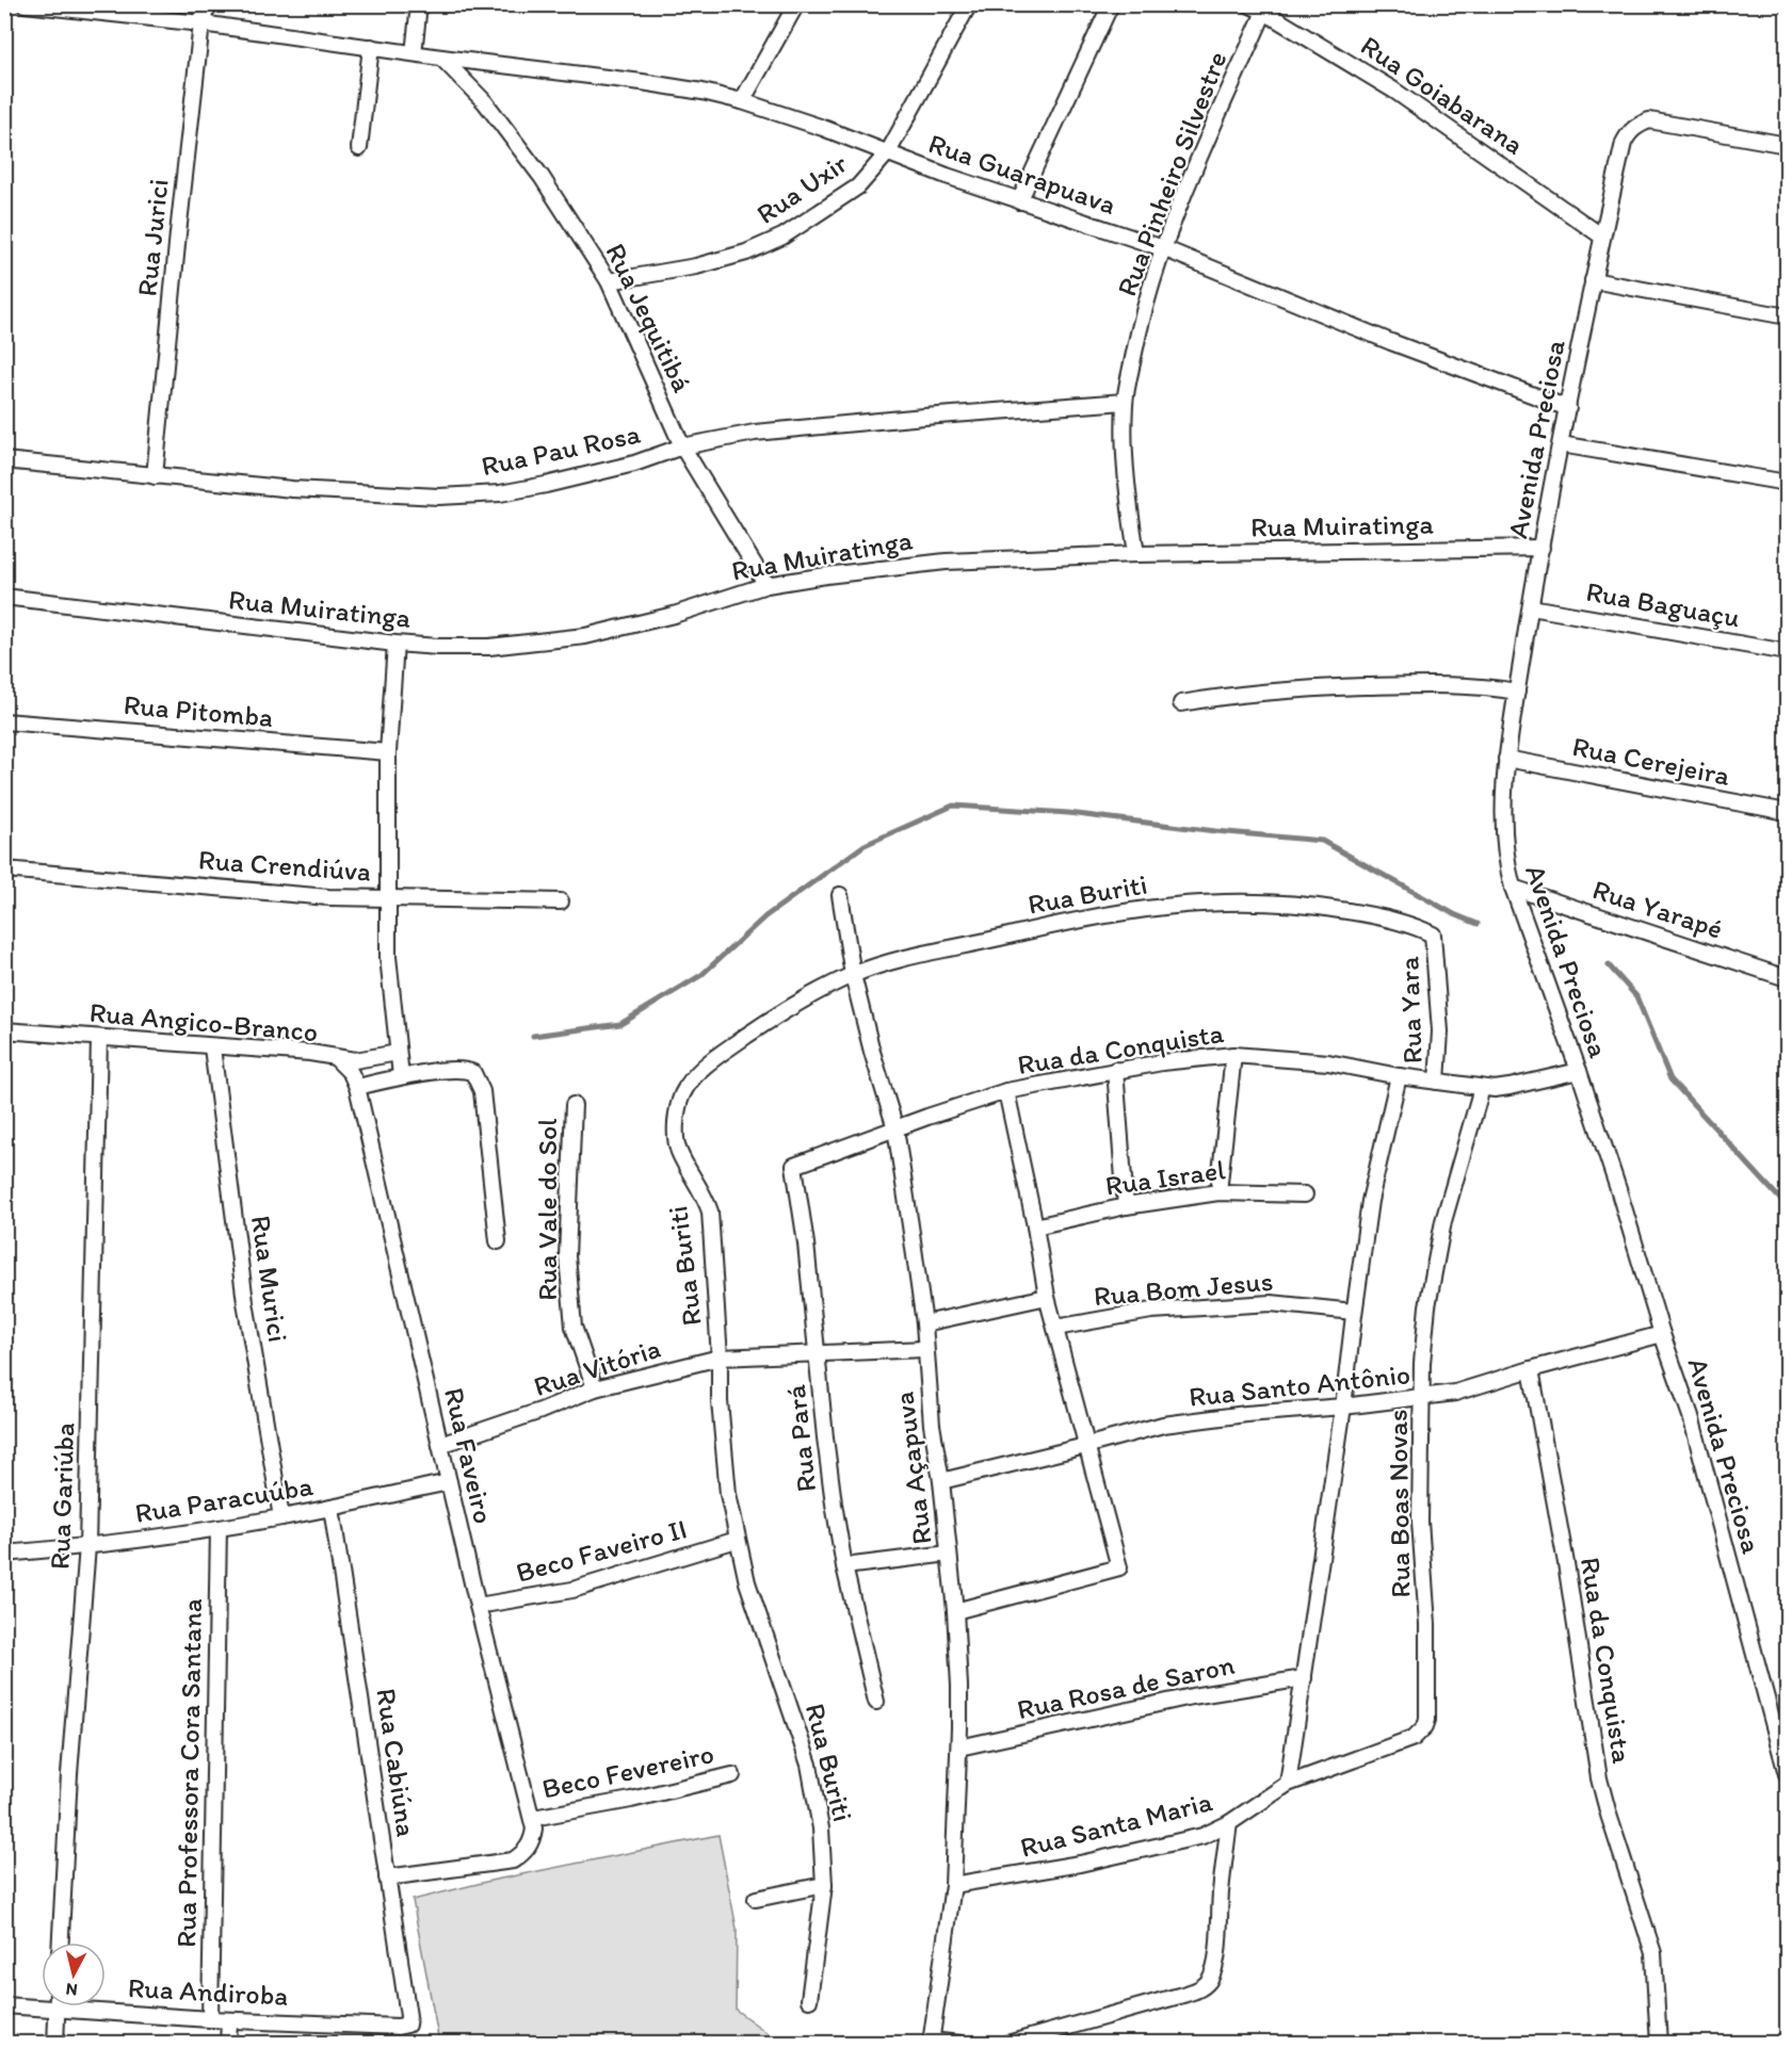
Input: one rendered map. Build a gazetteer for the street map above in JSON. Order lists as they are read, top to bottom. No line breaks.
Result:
{"streets":{"street":["Rua Goiabarana","Rua Guarapuava","Rua Pinheiro Silvestre","Rua Uxir","Rua Jurici","Rua Jequitibá","Avenida Preciosa","Rua Pau Rosa","Rua Muiratinga","Rua Baguaçu","Rua Pitomba","Rua Cerejeira","Rua Crendiúva","Rua Buriti","Rua Yarapé","Rua Yara","Rua Angico-Branco","Rua da Conquista","Rua Israel","Rua Vale do Sol","Rua Murici","Rua Bom Jesus","Rua Vitória","Rua Santo Antônio","Rua Pará","Rua Faveiro","Rua Açapuva","Rua Gariúba","Rua Paracuúba","Rua Boas Novas","Beco Faveiro II","Rua Rosa de Saron","Rua Cabiúna","Beco Fevereiro","Rua Professora Cora Santana","Rua Santa Maria","Rua Andiroba"]},"crossings":[["Rua Goiabarana","Rua Pinheiro Silvestre"],["Rua Goiabarana","Avenida Preciosa"],["Rua Guarapuava","Rua Pinheiro Silvestre"],["Rua Guarapuava","Rua Uxir"],["Rua Guarapuava","Rua Jurici"],["Rua Guarapuava","Rua Jequitibá"],["Rua Guarapuava","Avenida Preciosa"],["Rua Pinheiro Silvestre","Rua Pau Rosa"],["Rua Pinheiro Silvestre","Rua Muiratinga"],["Rua Uxir","Rua Jequitibá"],["Rua Jurici","Rua Pau Rosa"],["Rua Jequitibá","Rua Pau Rosa"],["Rua Jequitibá","Rua Muiratinga"],["Avenida Preciosa","Rua Muiratinga"],["Avenida Preciosa","Rua Baguaçu"],["Avenida Preciosa","Rua Cerejeira"],["Avenida Preciosa","Rua Yarapé"],["Avenida Preciosa","Rua da Conquista"],["Avenida Preciosa","Rua Santo Antônio"],["Rua Buriti","Rua Yara"],["Rua Buriti","Rua Vitória"],["Rua Buriti","Rua Açapuva"],["Rua Buriti","Beco Faveiro II"],["Rua Yara","Rua da Conquista"],["Rua Angico-Branco","Rua Murici"],["Rua Angico-Branco","Rua Faveiro"],["Rua Angico-Branco","Rua Gariúba"],["Rua da Conquista","Rua Santo Antônio"],["Rua da Conquista","Rua Pará"],["Rua da Conquista","Rua Açapuva"],["Rua da Conquista","Rua Boas Novas"],["Rua Vale do Sol","Rua Vitória"],["Rua Murici","Rua Paracuúba"],["Rua Vitória","Rua Pará"],["Rua Vitória","Rua Faveiro"],["Rua Vitória","Rua Açapuva"],["Rua Santo Antônio","Rua Açapuva"],["Rua Santo Antônio","Rua Boas Novas"],["Rua Faveiro","Rua Paracuúba"],["Rua Faveiro","Beco Faveiro II"],["Rua Faveiro","Rua Cabiúna"],["Rua Faveiro","Beco Fevereiro"],["Rua Açapuva","Rua Rosa de Saron"],["Rua Açapuva","Rua Santa Maria"],["Rua Gariúba","Rua Paracuúba"],["Rua Paracuúba","Rua Cabiúna"],["Rua Paracuúba","Rua Professora Cora Santana"],["Rua Boas Novas","Rua Santa Maria"],["Rua Cabiúna","Rua Andiroba"],["Rua Professora Cora Santana","Rua Andiroba"]],"north":"bottom"}
